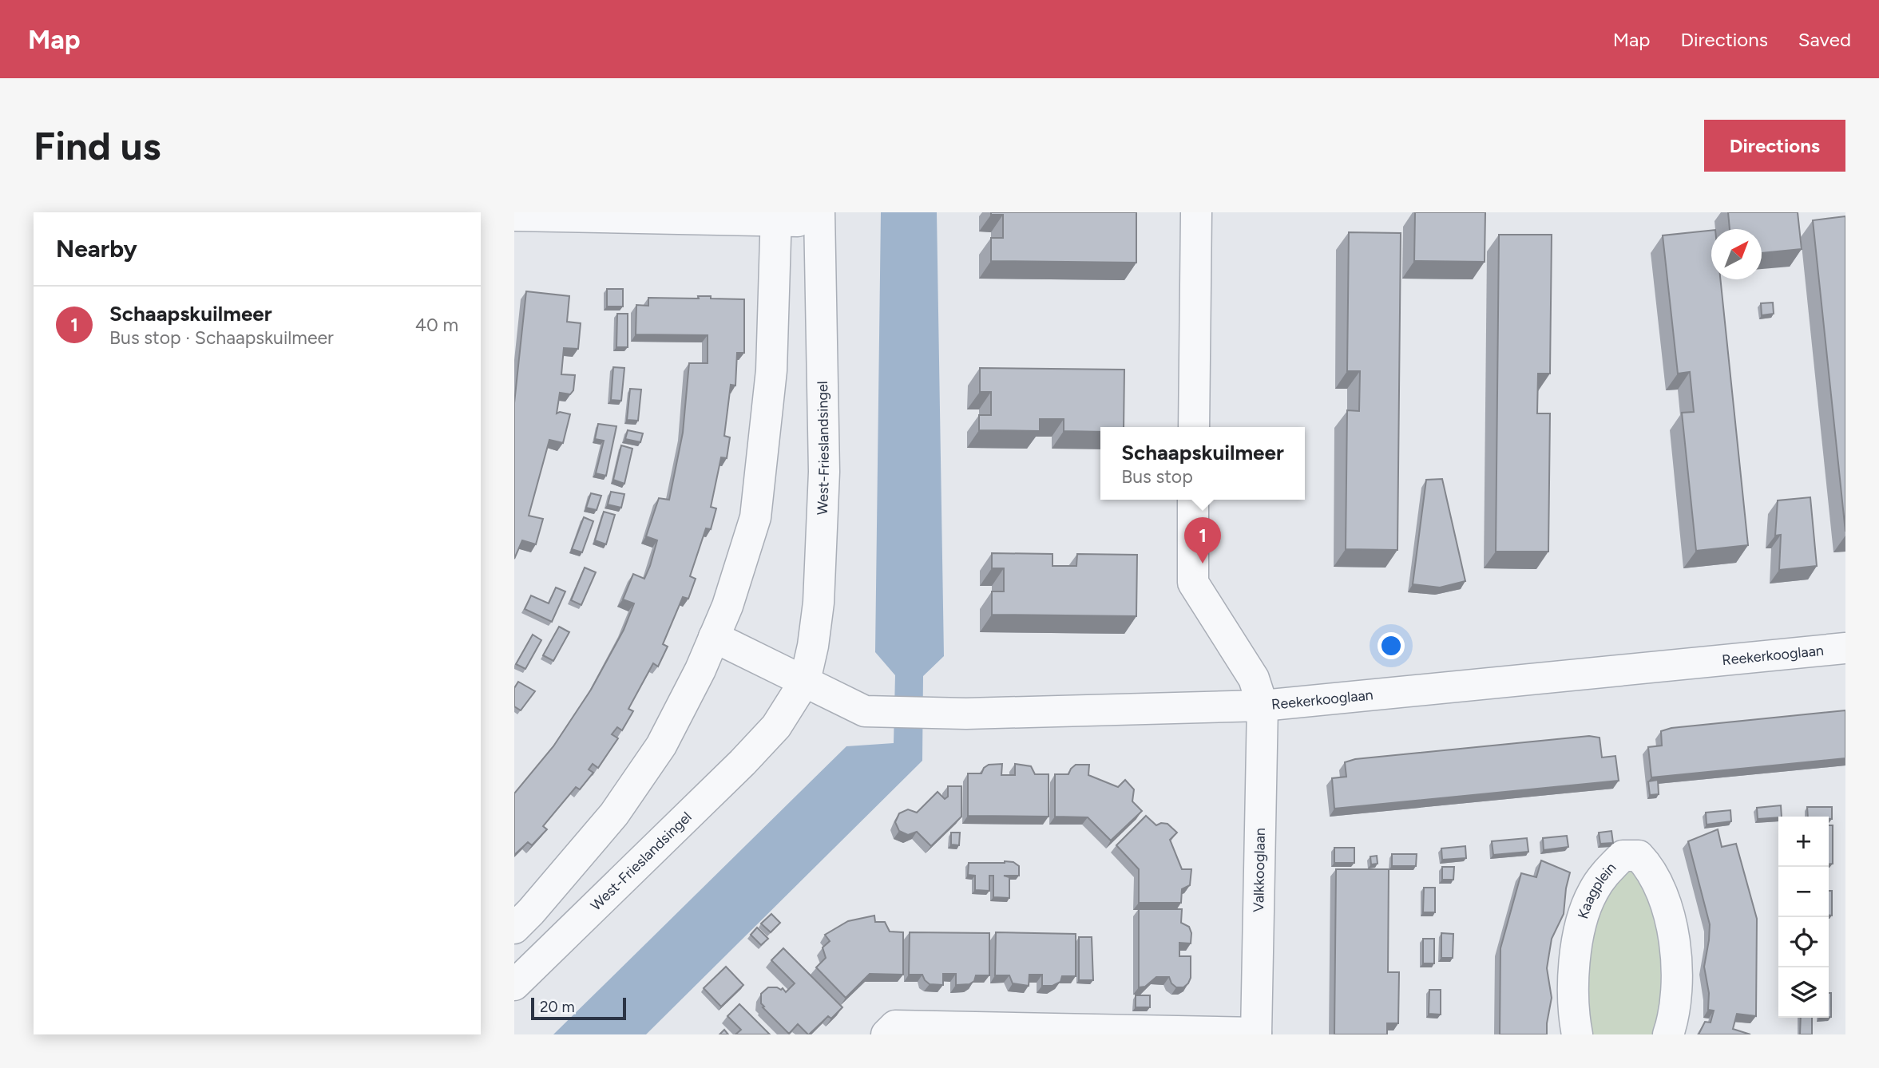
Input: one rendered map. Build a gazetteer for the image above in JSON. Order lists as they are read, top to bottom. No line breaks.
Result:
{"streets":{"street":["West-Frieslandsingel","Reekerkooglaan","Valkkooglaan","Kaagplein"]},"crossings":[["West-Frieslandsingel","Reekerkooglaan"],["Reekerkooglaan","Valkkooglaan"]],"scale_bar":"20 m","north":"top right","page":{"header":"Map","nav":["Map","Directions","Saved"],"buttons":"Directions","title":"Find us","heading":"Nearby","list":[{"mark":"1","name":"Schaapskuilmeer","note":"Bus stop · Schaapskuilmeer","value":"40 m"}],"popup":["Schaapskuilmeer","Bus stop"],"pins":"1","map_buttons":["+","−"],"scale":"20 m"}}
